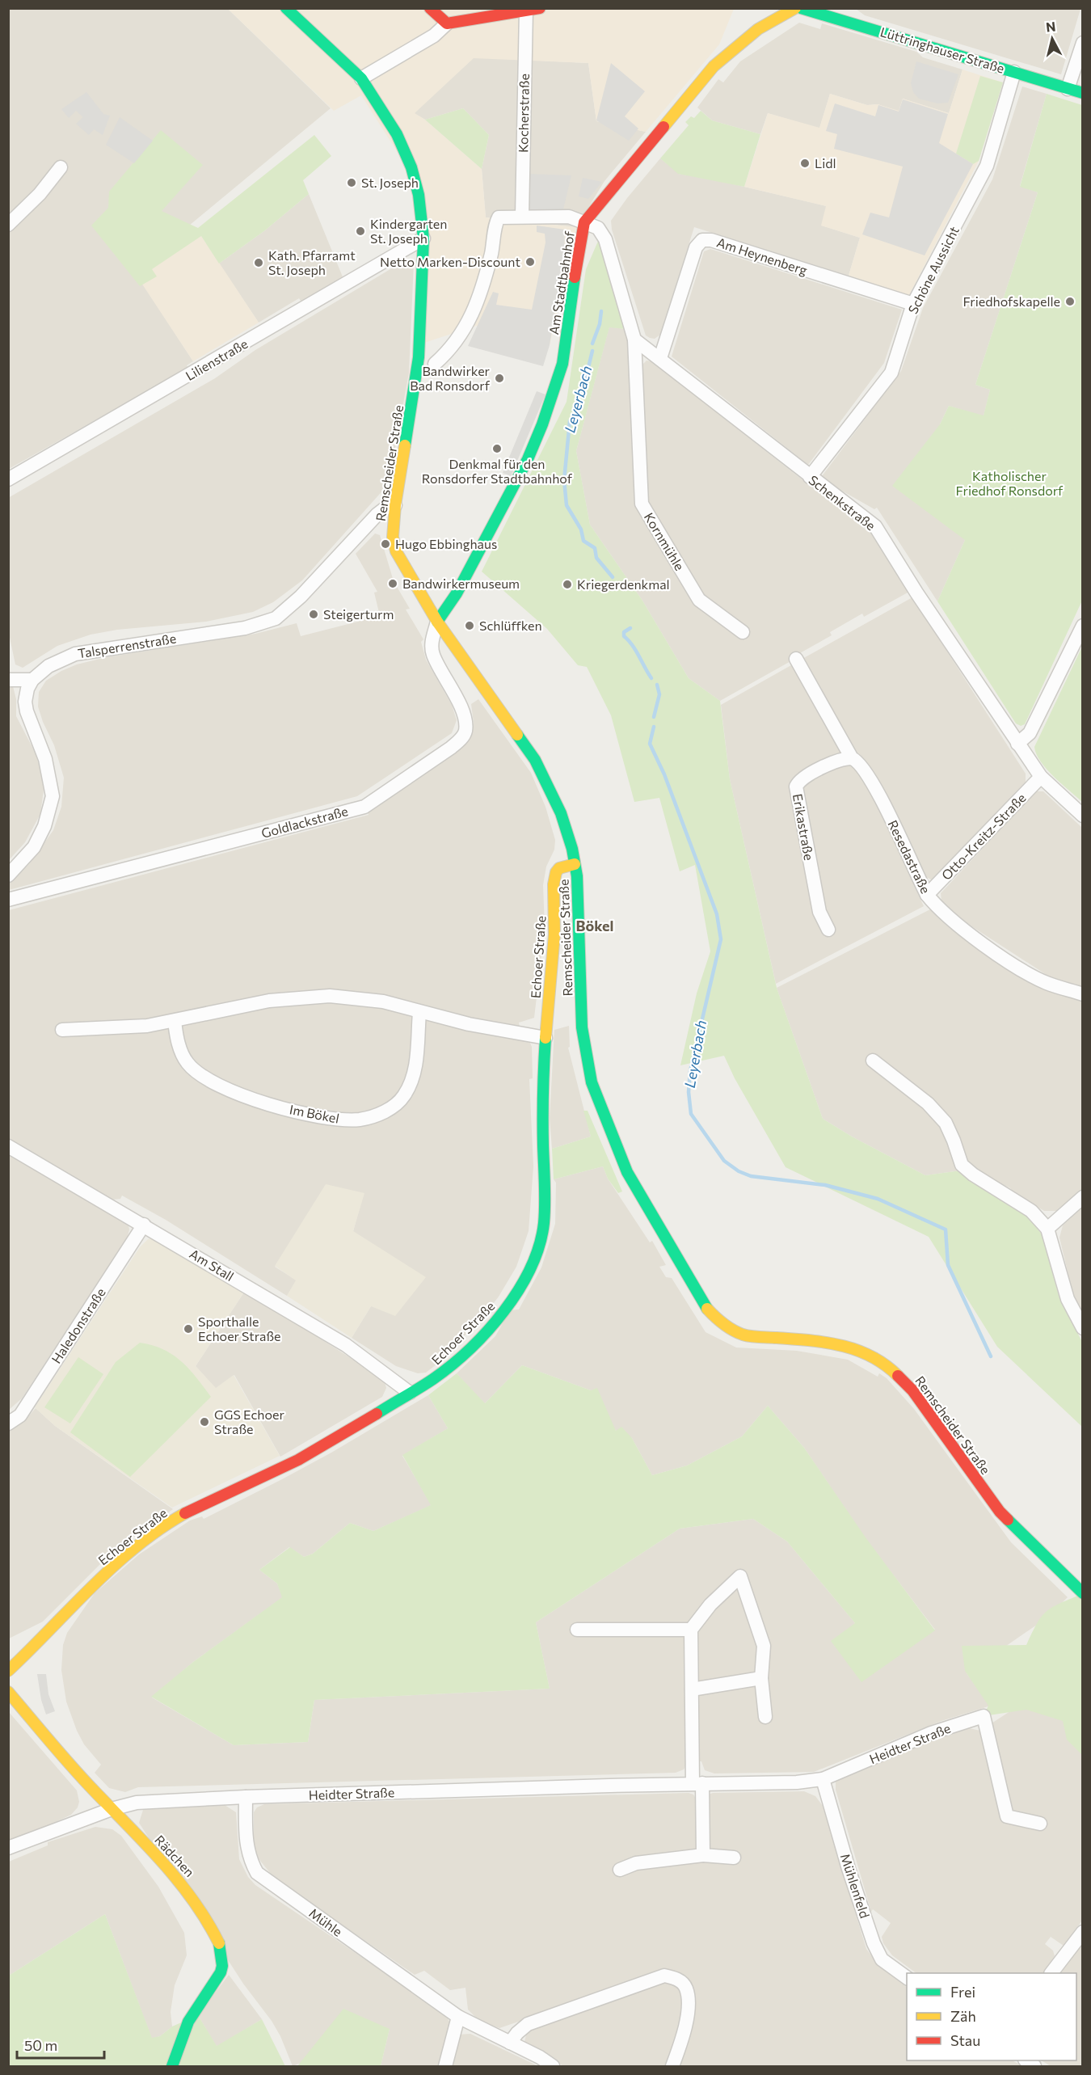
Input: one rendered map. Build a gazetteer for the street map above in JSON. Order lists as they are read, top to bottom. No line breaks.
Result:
{"streets":{"main road":["Lüttringhauser Straße","Am Stadtbahnhof","Remscheider Straße","Echoer Straße","Rädchen"],"street":["Kocherstraße","Am Heynenberg","Schöne Aussicht","Lilienstraße","Schenkstraße","Kornmühle","Talsperrenstraße","Goldlackstraße","Erikastraße","Otto-Kreitz-Straße","Resedastraße","Im Bökel","Am Stall","Haledonstraße","Heidter Straße","Mühlenfeld","Mühle"]},"crossings":[["Lüttringhauser Straße","Schöne Aussicht"],["Am Heynenberg","Schöne Aussicht"],["Am Heynenberg","Schenkstraße"],["Schöne Aussicht","Schenkstraße"],["Am Stadtbahnhof","Remscheider Straße"],["Am Stadtbahnhof","Goldlackstraße"],["Lilienstraße","Remscheider Straße"],["Remscheider Straße","Talsperrenstraße"],["Remscheider Straße","Goldlackstraße"],["Remscheider Straße","Echoer Straße"],["Schenkstraße","Kornmühle"],["Schenkstraße","Otto-Kreitz-Straße"],["Erikastraße","Resedastraße"],["Otto-Kreitz-Straße","Resedastraße"],["Echoer Straße","Am Stall"],["Am Stall","Haledonstraße"],["Heidter Straße","Rädchen"],["Heidter Straße","Mühlenfeld"],["Heidter Straße","Mühle"]],"districts":["Bökel"],"water":["Leyerbach"],"parks":["Katholischer Friedhof Ronsdorf"],"places":["Lidl","St. Joseph","Kindergarten St. Joseph","Netto Marken-Discount","Kath. Pfarramt St. Joseph","Friedhofskapelle","Bandwirker Bad Ronsdorf","Denkmal für den Ronsdorfer Stadtbahnhof","Hugo Ebbinghaus","Bandwirkermuseum","Kriegerdenkmal","Steigerturm","Schlüffken","Sporthalle Echoer Straße","GGS Echoer Straße"],"legend":["Frei","Zäh","Stau"],"scale_bar":"50 m","north":"top"}
